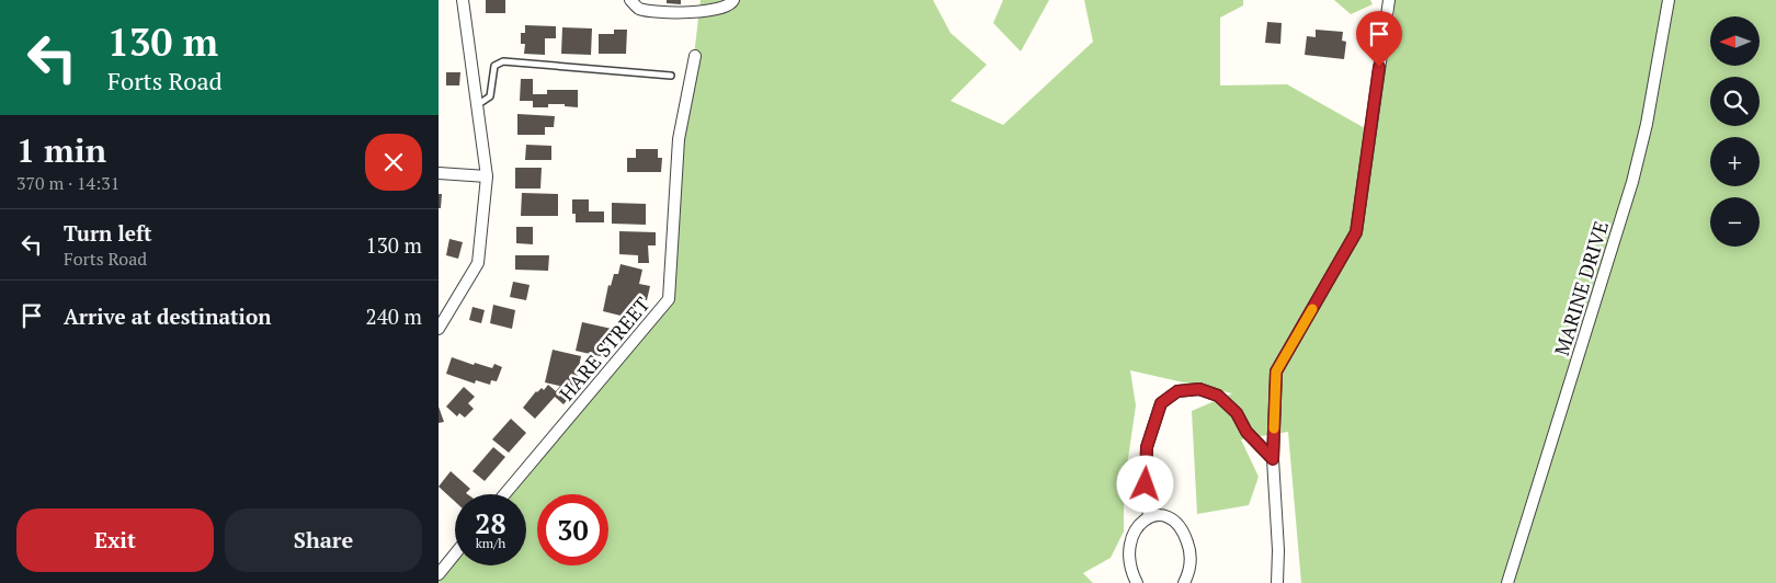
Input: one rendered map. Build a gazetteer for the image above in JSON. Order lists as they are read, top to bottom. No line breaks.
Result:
{"streets":{"street":["MARINE DRIVE","HARE STREET"]},"north":"left","page":{"turn":["130 m","Forts Road"],"map_buttons":["+","−"],"heading":["1 min","370 m · 14:31"],"list":[{"name":"Turn left","note":"Forts Road","value":"130 m"},{"name":"Arrive at destination","value":"240 m"}],"speed":"28 km/h","limit":"30","buttons":["Exit","Share"]}}
